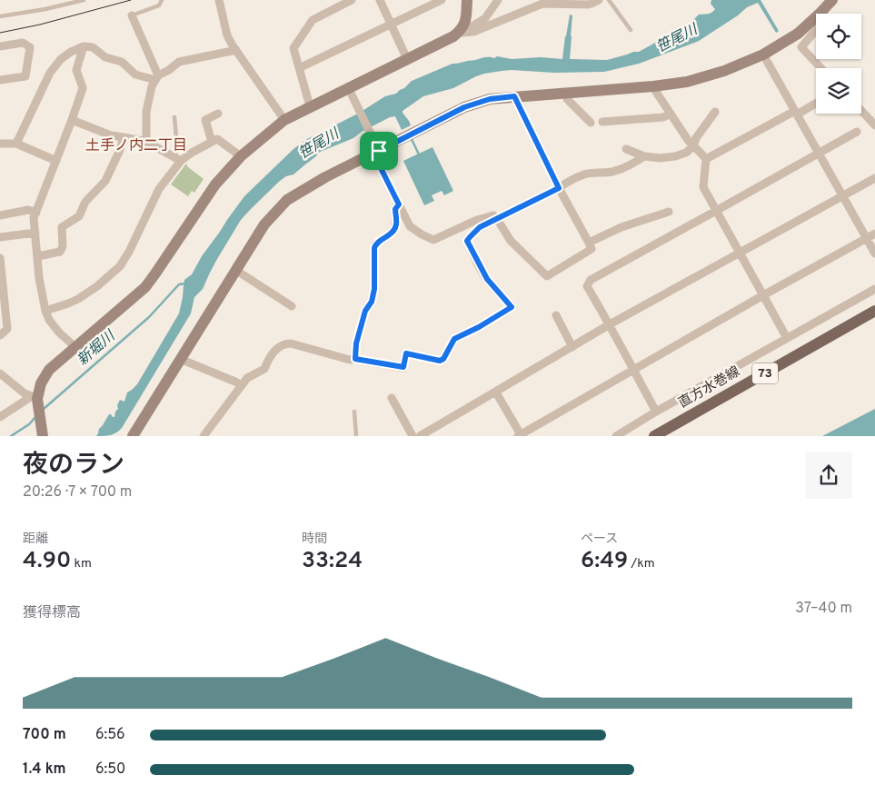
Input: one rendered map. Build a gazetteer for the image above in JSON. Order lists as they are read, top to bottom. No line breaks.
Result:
{"streets":{"main road":["73","直方水巻線"]},"districts":["土手ノ内二丁目"],"water":["笹尾川","新堀川"],"page":{"heading":["夜のラン","20:26 · 7 × 700 m"],"stats":[["距離","4.90 km"],["時間","33:24"],["ペース","6:49 /km"]],"chart":["獲得標高","37–40 m"],"list":[{"name":"700 m","note":"6:56"},{"name":"1.4 km","note":"6:50"}]}}
